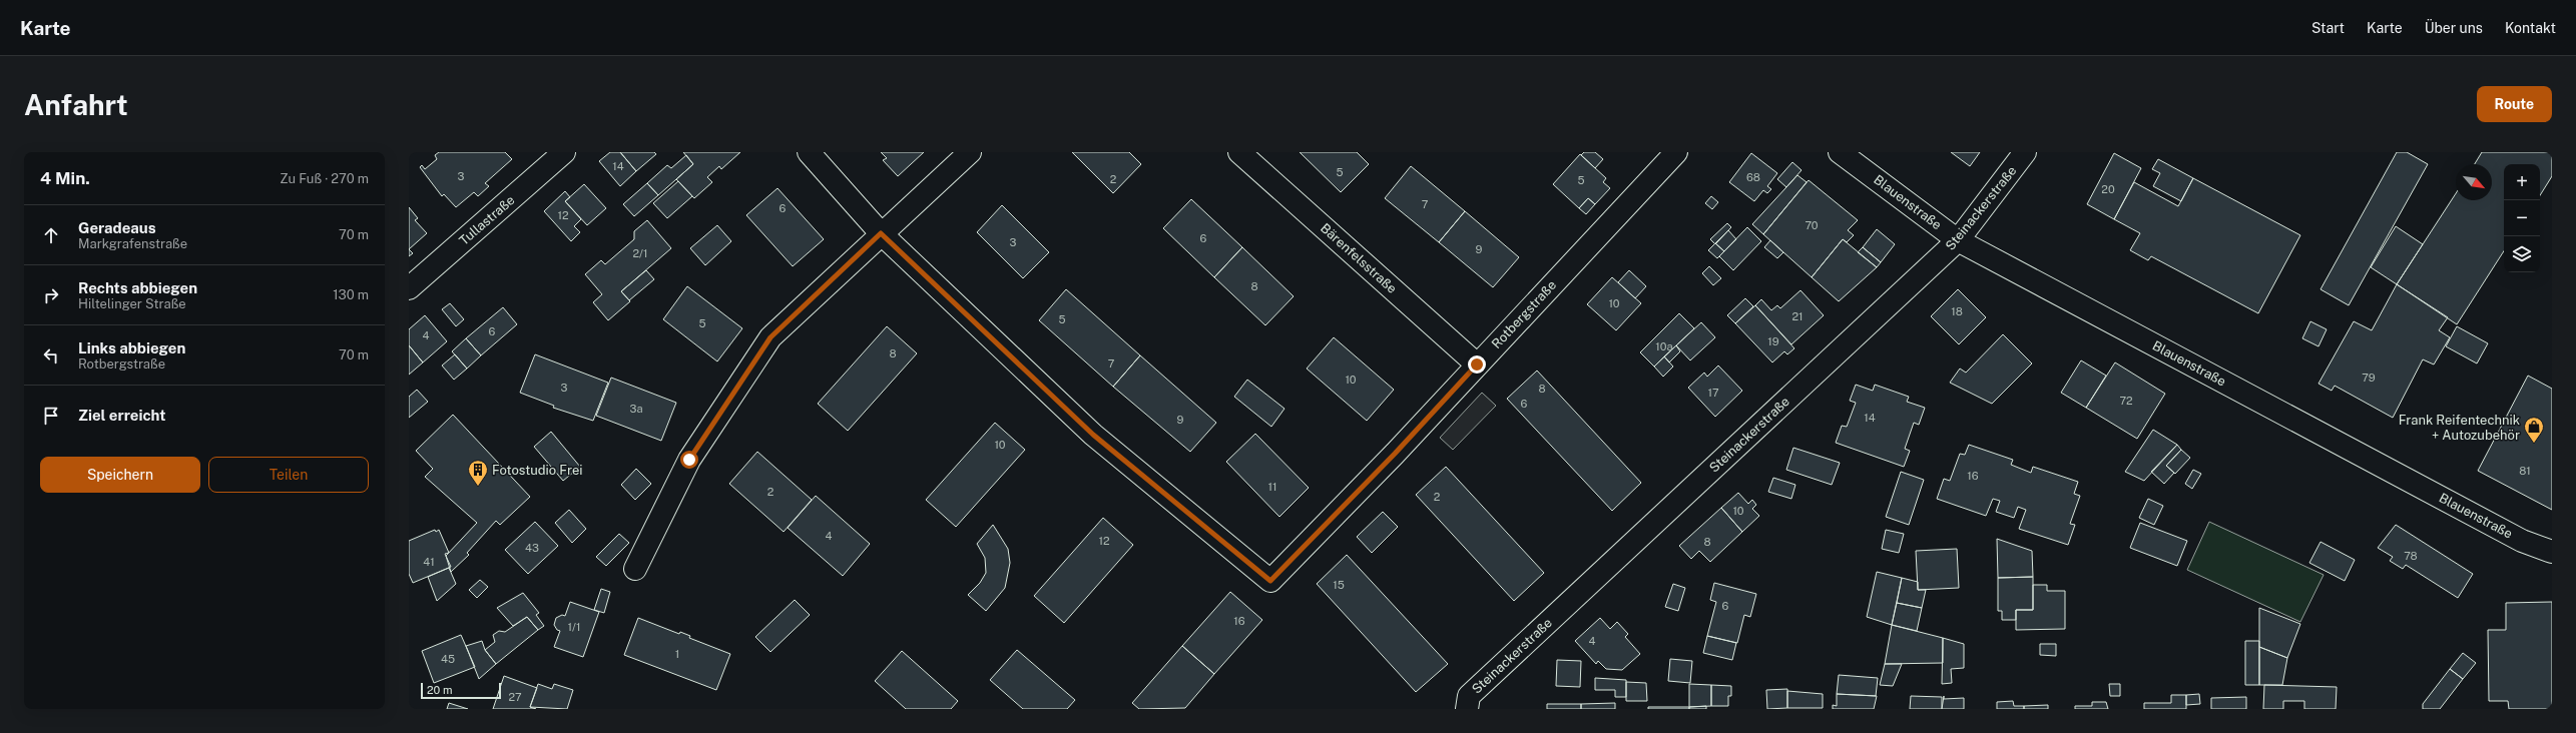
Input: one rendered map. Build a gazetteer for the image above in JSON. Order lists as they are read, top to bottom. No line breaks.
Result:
{"streets":{"street":["Blauenstraße","Steinackerstraße","Tullastraße","Bärenfelsstraße","Rotbergstraße"]},"crossings":[["Blauenstraße","Steinackerstraße"],["Bärenfelsstraße","Rotbergstraße"]],"places":{"shop":["Frank Reifentechnik + Autozubehör"],"building":["Fotostudio Frei"]},"house_numbers":["14","5","3","68","2","5","20","7","6","12","70","6","3","9","2/1","8","10","18","21","5","5","6","4","19","10a","8","7","79","10","3","8","17","72","6","3a","14","9","10","81","16","11","2","2","10","4","12","8","43","78","41","15","6","16","1/1","4","1","45","27"],"scale_bar":"20 m","north":"bottom right","page":{"header":"Karte","nav":["Start","Karte","Über uns","Kontakt"],"buttons":["Route",["Speichern","Teilen"]],"title":"Anfahrt","heading":["4 Min.","Zu Fuß · 270 m"],"map_buttons":["+","−"],"list":[["Geradeaus","Markgrafenstraße","70 m"],["Rechts abbiegen","Hiltelinger Straße","130 m"],["Links abbiegen","Rotbergstraße","70 m"],"Ziel erreicht"],"scale":"20 m"}}
